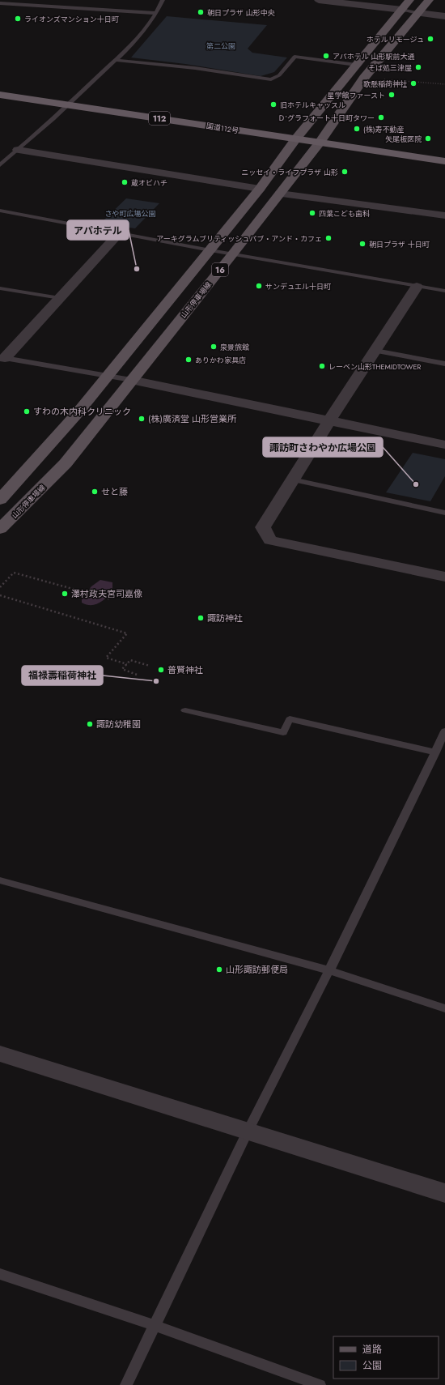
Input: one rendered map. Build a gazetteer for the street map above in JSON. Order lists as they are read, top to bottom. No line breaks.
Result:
{"streets":{"highway":["112","国道112号"],"main road":["16","山形停車場線"]},"crossings":[["国道112号","16"],["国道112号","山形停車場線"]],"parks":["第二公園","さや町広場公園"],"places":["朝日プラザ 山形中央","ライオンズマンション十日町","ホテルリモージュ","アパホテル 山形駅前大通","そば処三津屋","歌懸稲荷神社","星学館ファースト","旧ホテルキャッスル","Ｄ’グラフォート十日町タワー","(株)寿不動産","矢尾板医院","ニッセイ・ライフプラザ 山形","蔵オビハチ","四葉こども歯科","アーキグラムブリティッシュパブ・アンド・カフェ","朝日プラザ 十日町","アパホテル","サンデュエル十日町","泉景旅館","ありかわ家具店","レーベン山形THEMIDTOWER","すわの木内科クリニック","(株)廣済堂 山形営業所","諏訪町さわやか広場公園","せと藤","澤村政夫宮司嘉像","諏訪神社","普賢神社","福禄壽稲荷神社","諏訪幼稚園","山形諏訪郵便局"],"legend":["道路","公園"]}
